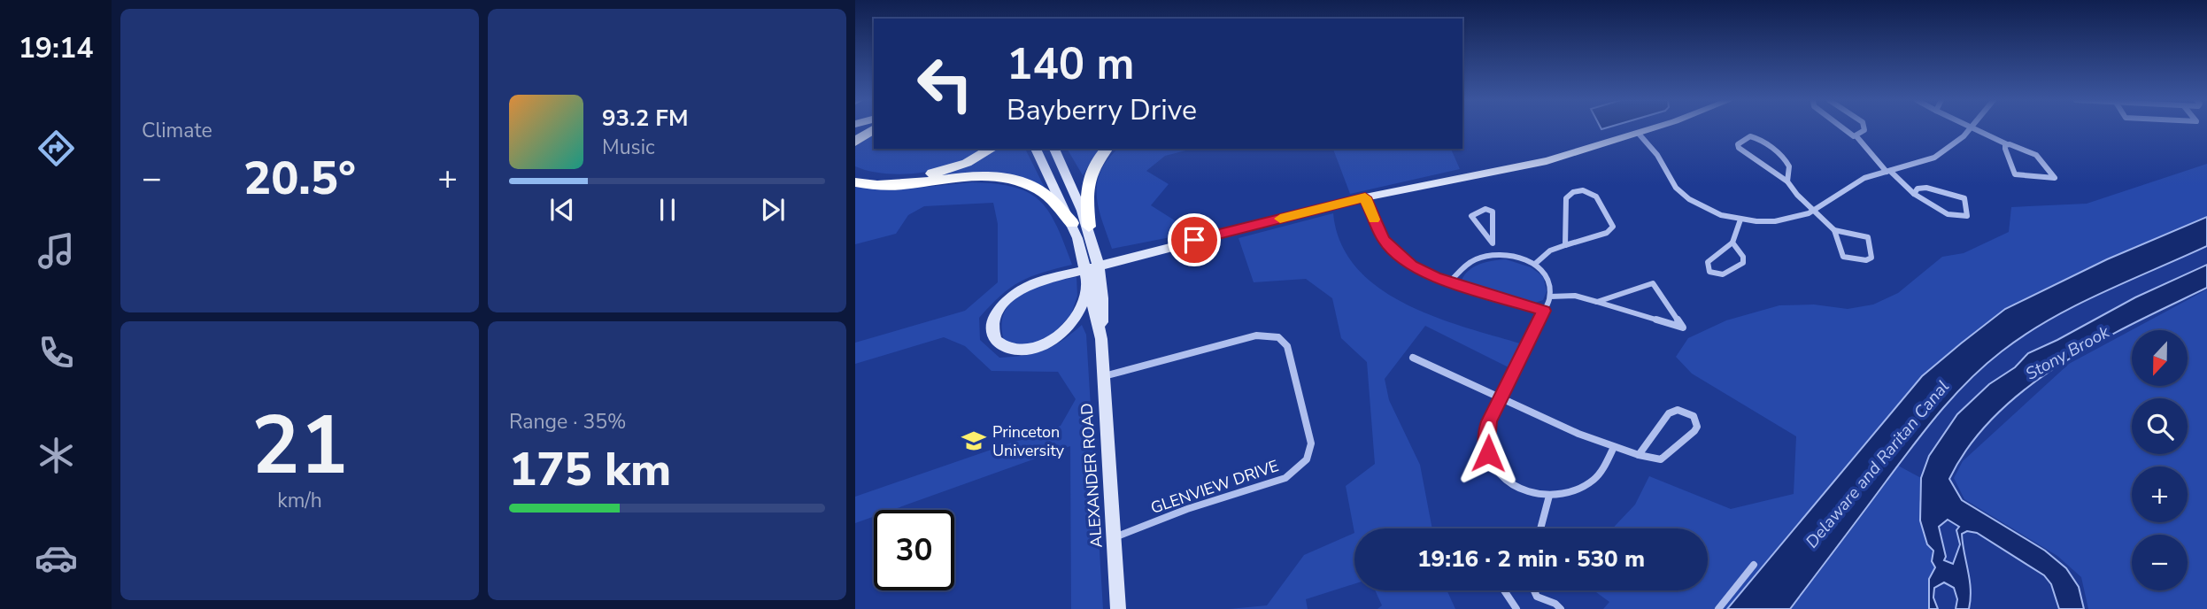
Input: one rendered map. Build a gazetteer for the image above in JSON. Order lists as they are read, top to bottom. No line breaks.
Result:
{"streets":{"main road":["ALEXANDER ROAD"],"street":["GLENVIEW DRIVE"]},"crossings":[["ALEXANDER ROAD","GLENVIEW DRIVE"]],"water":["Stony Brook","Delaware and Raritan Canal"],"places":{"school or university":["Princeton University"]},"north":"bottom","page":{"tabs":"19:14","tile":["Climate",["21","km/h"],["Range · 35%","175 km"]],"turn":["140 m","Bayberry Drive"],"song":["93.2 FM","Music"],"heat":["−","20.5°","+"],"map_buttons":["+","−"],"limit":"30","trip":"19:16 · 2 min · 530 m"}}
